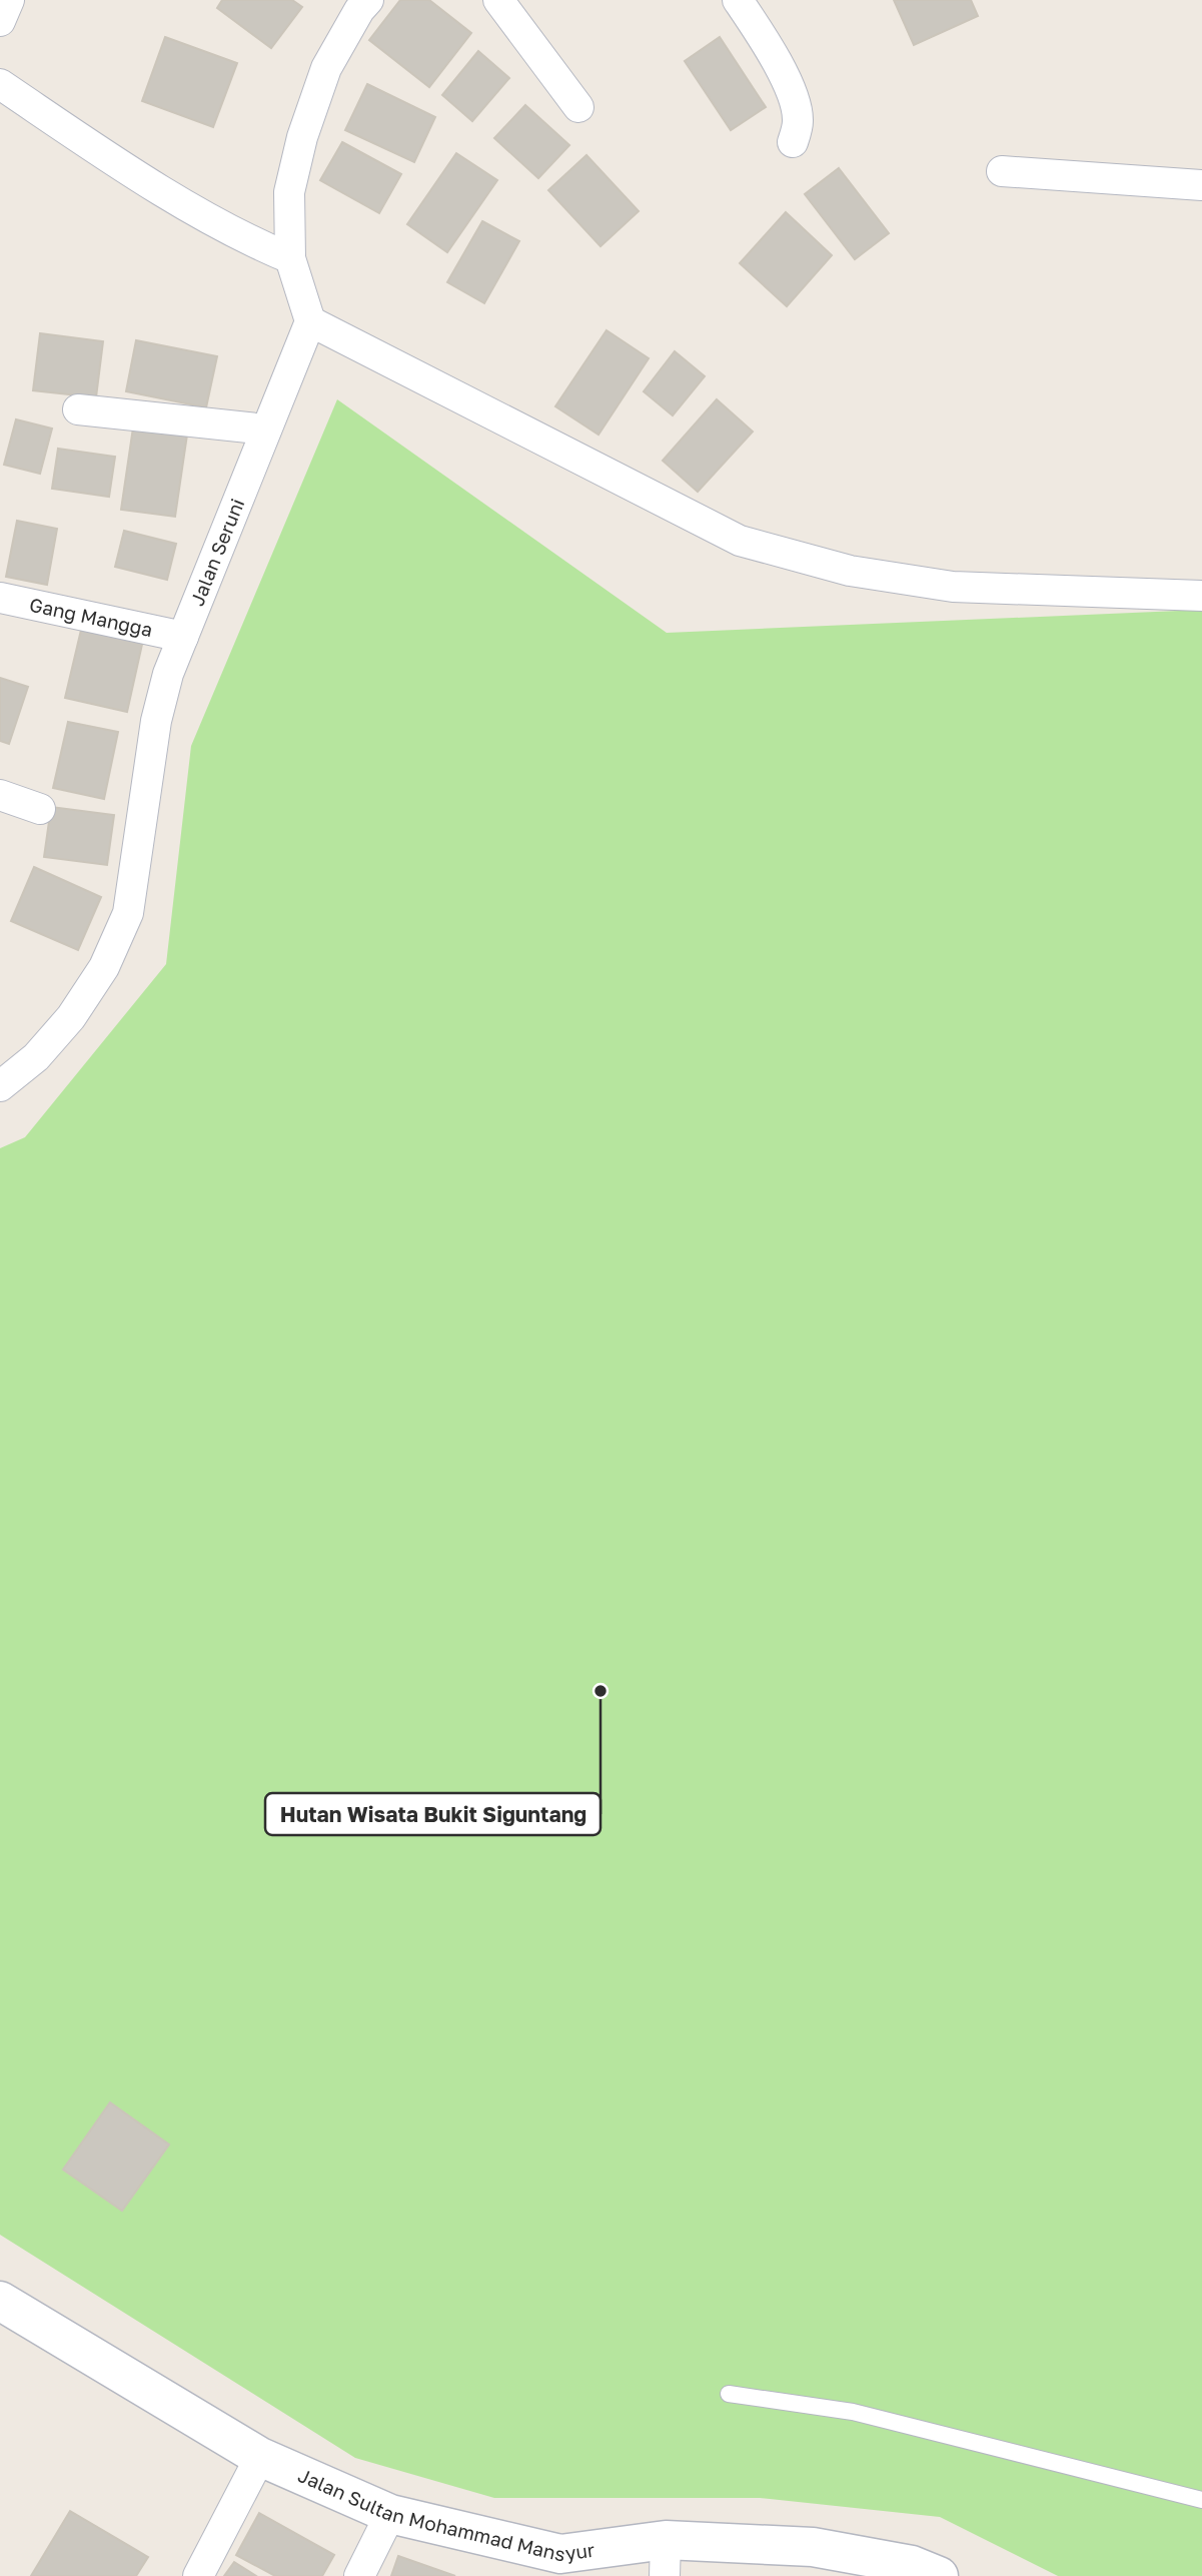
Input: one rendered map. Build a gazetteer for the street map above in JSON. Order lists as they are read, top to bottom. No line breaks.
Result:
{"streets":{"street":["Jalan Seruni","Gang Mangga","Jalan Sultan Mohammad Mansyur"]},"crossings":[["Jalan Seruni","Gang Mangga"]],"places":["Hutan Wisata Bukit Siguntang"]}
